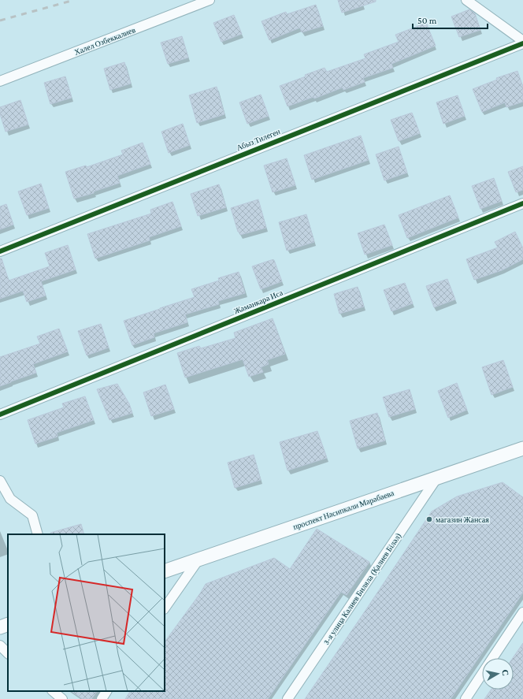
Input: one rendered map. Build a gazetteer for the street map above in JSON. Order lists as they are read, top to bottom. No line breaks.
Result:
{"streets":{"main road":["проспект Насипкали Марабаева"],"street":["Халел Озбеккалиев","Абыз Тилеген","Жаманкара Иса","3-я улица Калиев Биляла (Қалиев Біләл)"]},"crossings":[["проспект Насипкали Марабаева","3-я улица Калиев Биляла (Қалиев Біләл)"]],"places":["магазин Жансая"],"scale_bar":"50 m","north":"right"}
